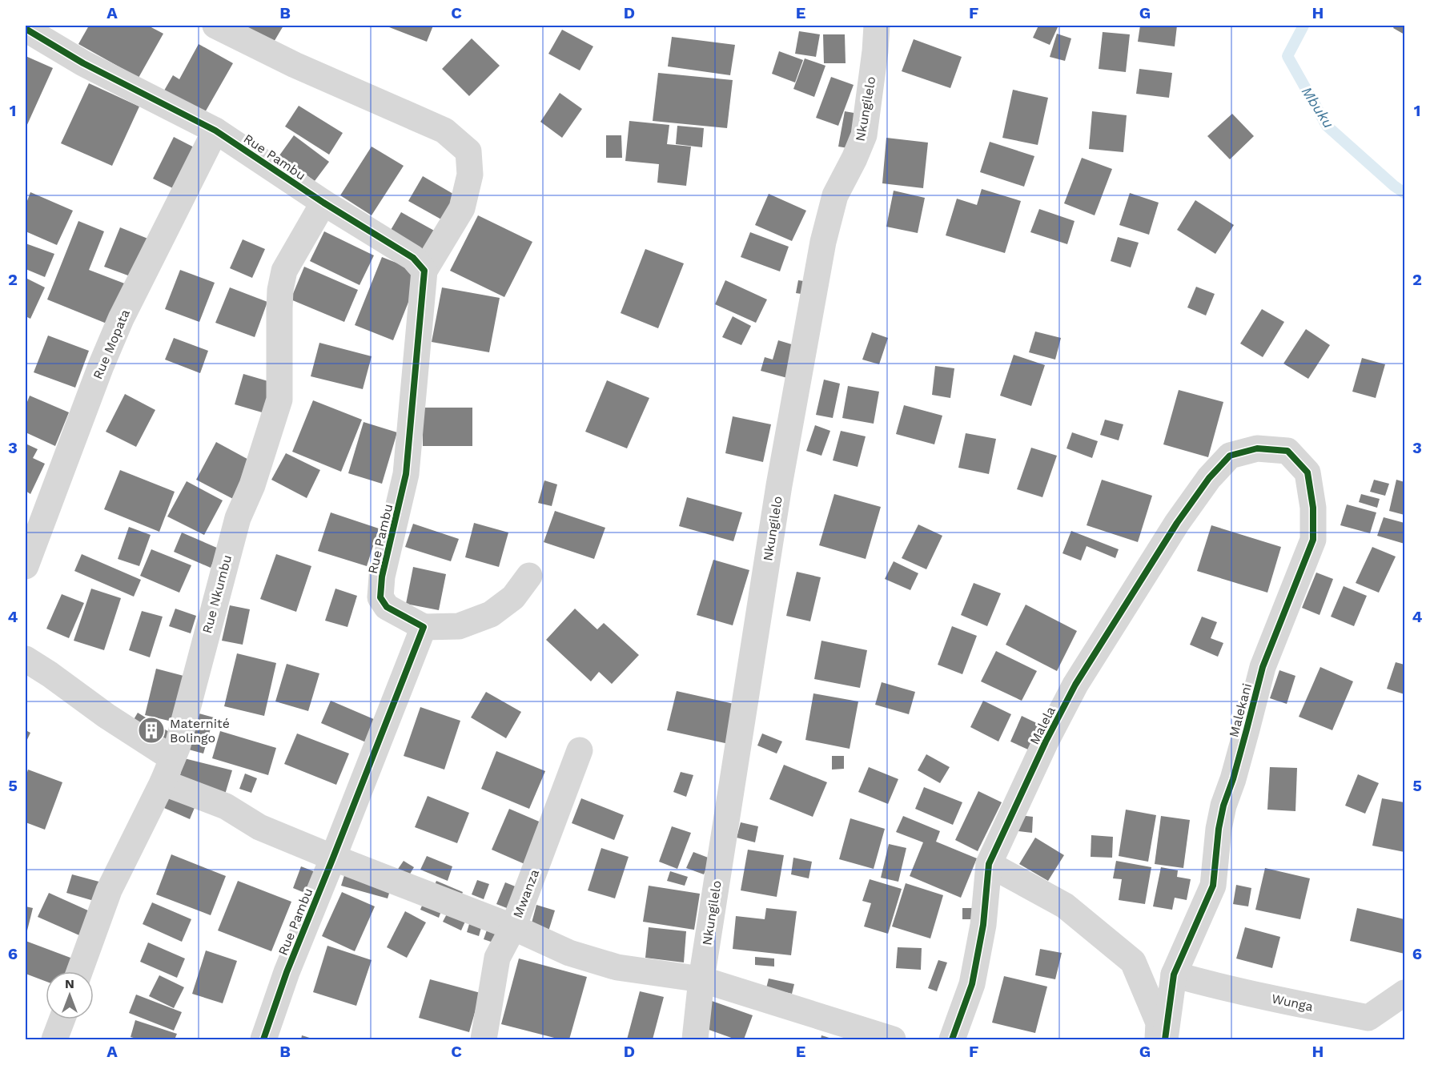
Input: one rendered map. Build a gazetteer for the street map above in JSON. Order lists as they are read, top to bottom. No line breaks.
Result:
{"streets":{"street":["Nkungilelo","Rue Pambu","Rue Mopata","Rue Nkumbu","Malekani","Malela","Mwanza","Wunga"]},"crossings":[["Rue Pambu","Rue Mopata"],["Rue Pambu","Rue Nkumbu"],["Malekani","Malela"],["Malekani","Wunga"]],"water":["Mbuku"],"places":{"building":["Maternité Bolingo"]},"north":"top","grid":{"columns":["A","B","C","D","E","F","G","H"],"rows":["1","2","3","4","5","6"]}}
